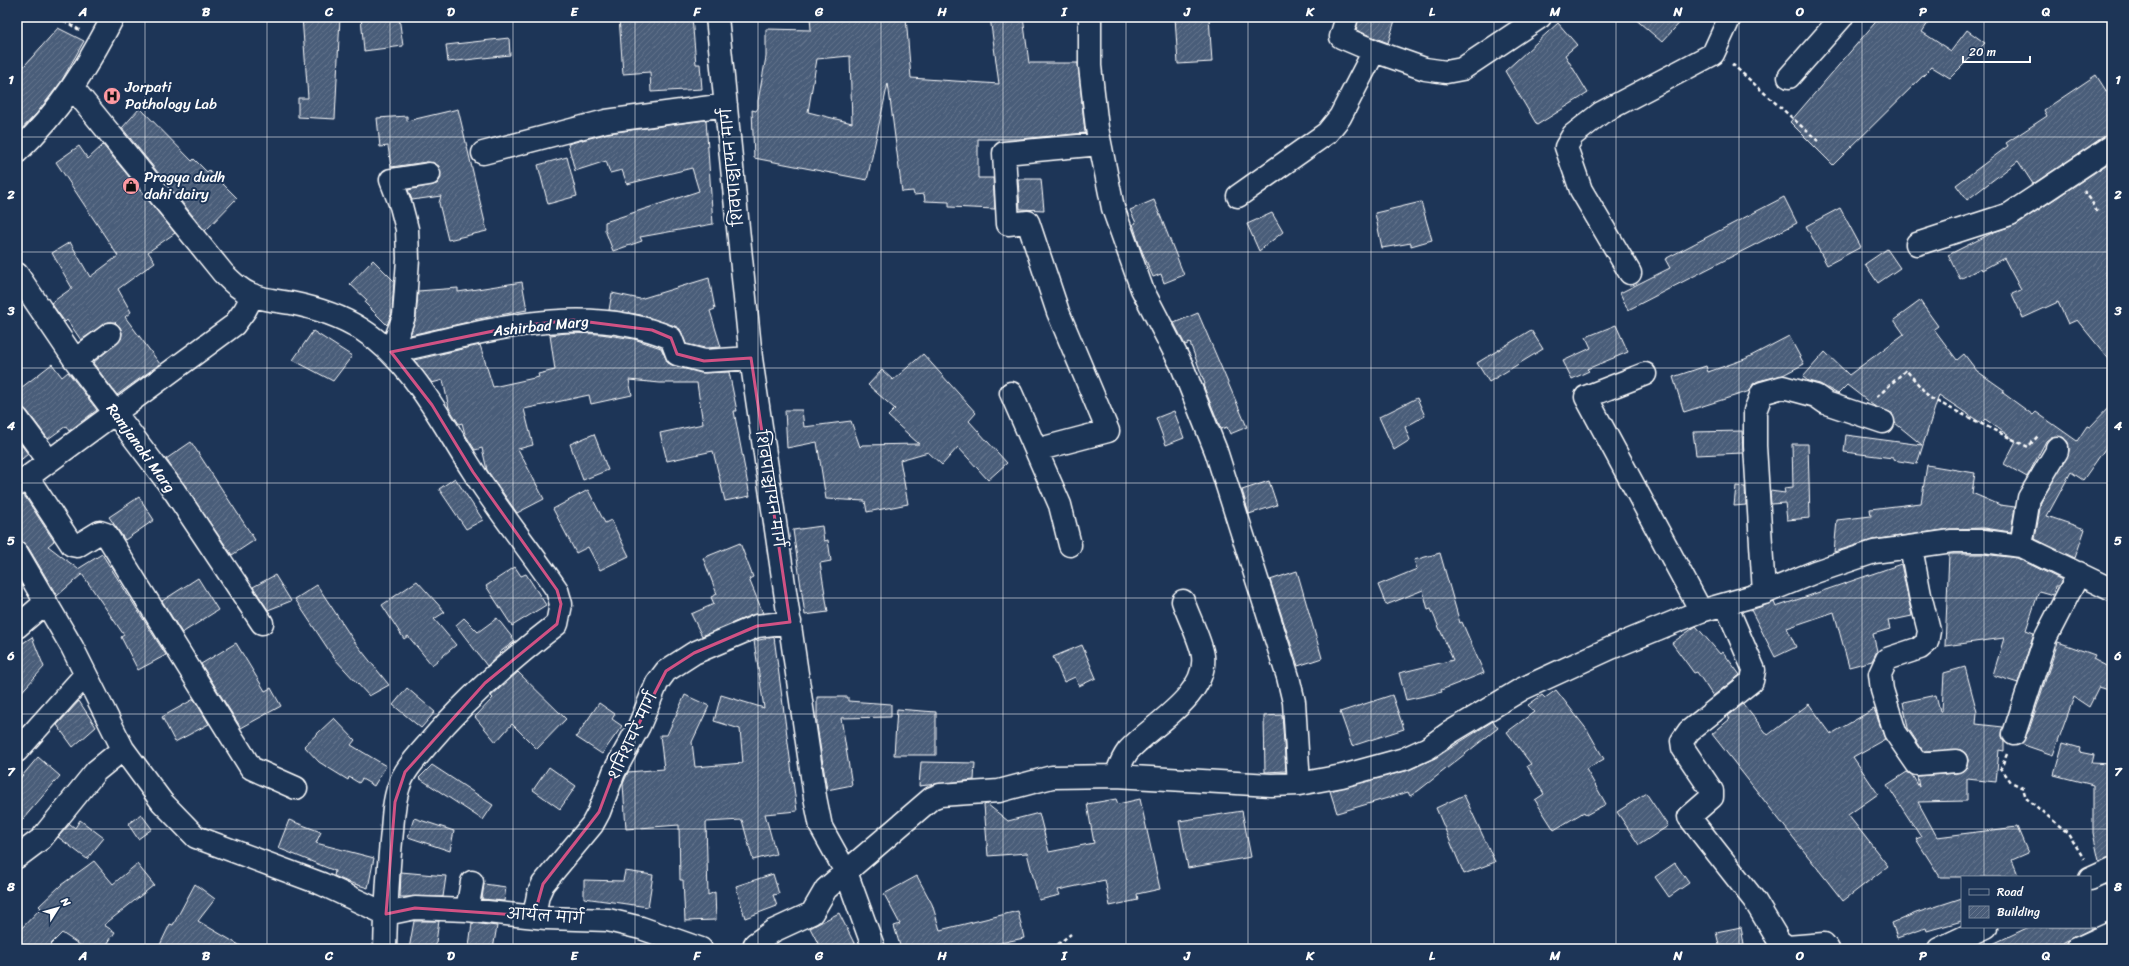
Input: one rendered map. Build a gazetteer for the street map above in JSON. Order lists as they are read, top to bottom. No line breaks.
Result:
{"streets":{"street":["शिवपाञ्चायन मार्ग","Ashirbad Marg","Ramjanaki Marg","शनिशचरे मार्ग","आर्यल मार्ग"]},"crossings":[["शिवपाञ्चायन मार्ग","Ashirbad Marg"],["शिवपाञ्चायन मार्ग","शनिशचरे मार्ग"],["शनिशचरे मार्ग","आर्यल मार्ग"]],"places":{"hospital":["Jorpati Pathology Lab"],"shop":["Pragya dudh dahi dairy"]},"legend":["Road","Building"],"scale_bar":"20 m","north":"top right","grid":{"columns":["A","B","C","D","E","F","G","H","I","J","K","L","M","N","O","P","Q"],"rows":["1","2","3","4","5","6","7","8"]}}
